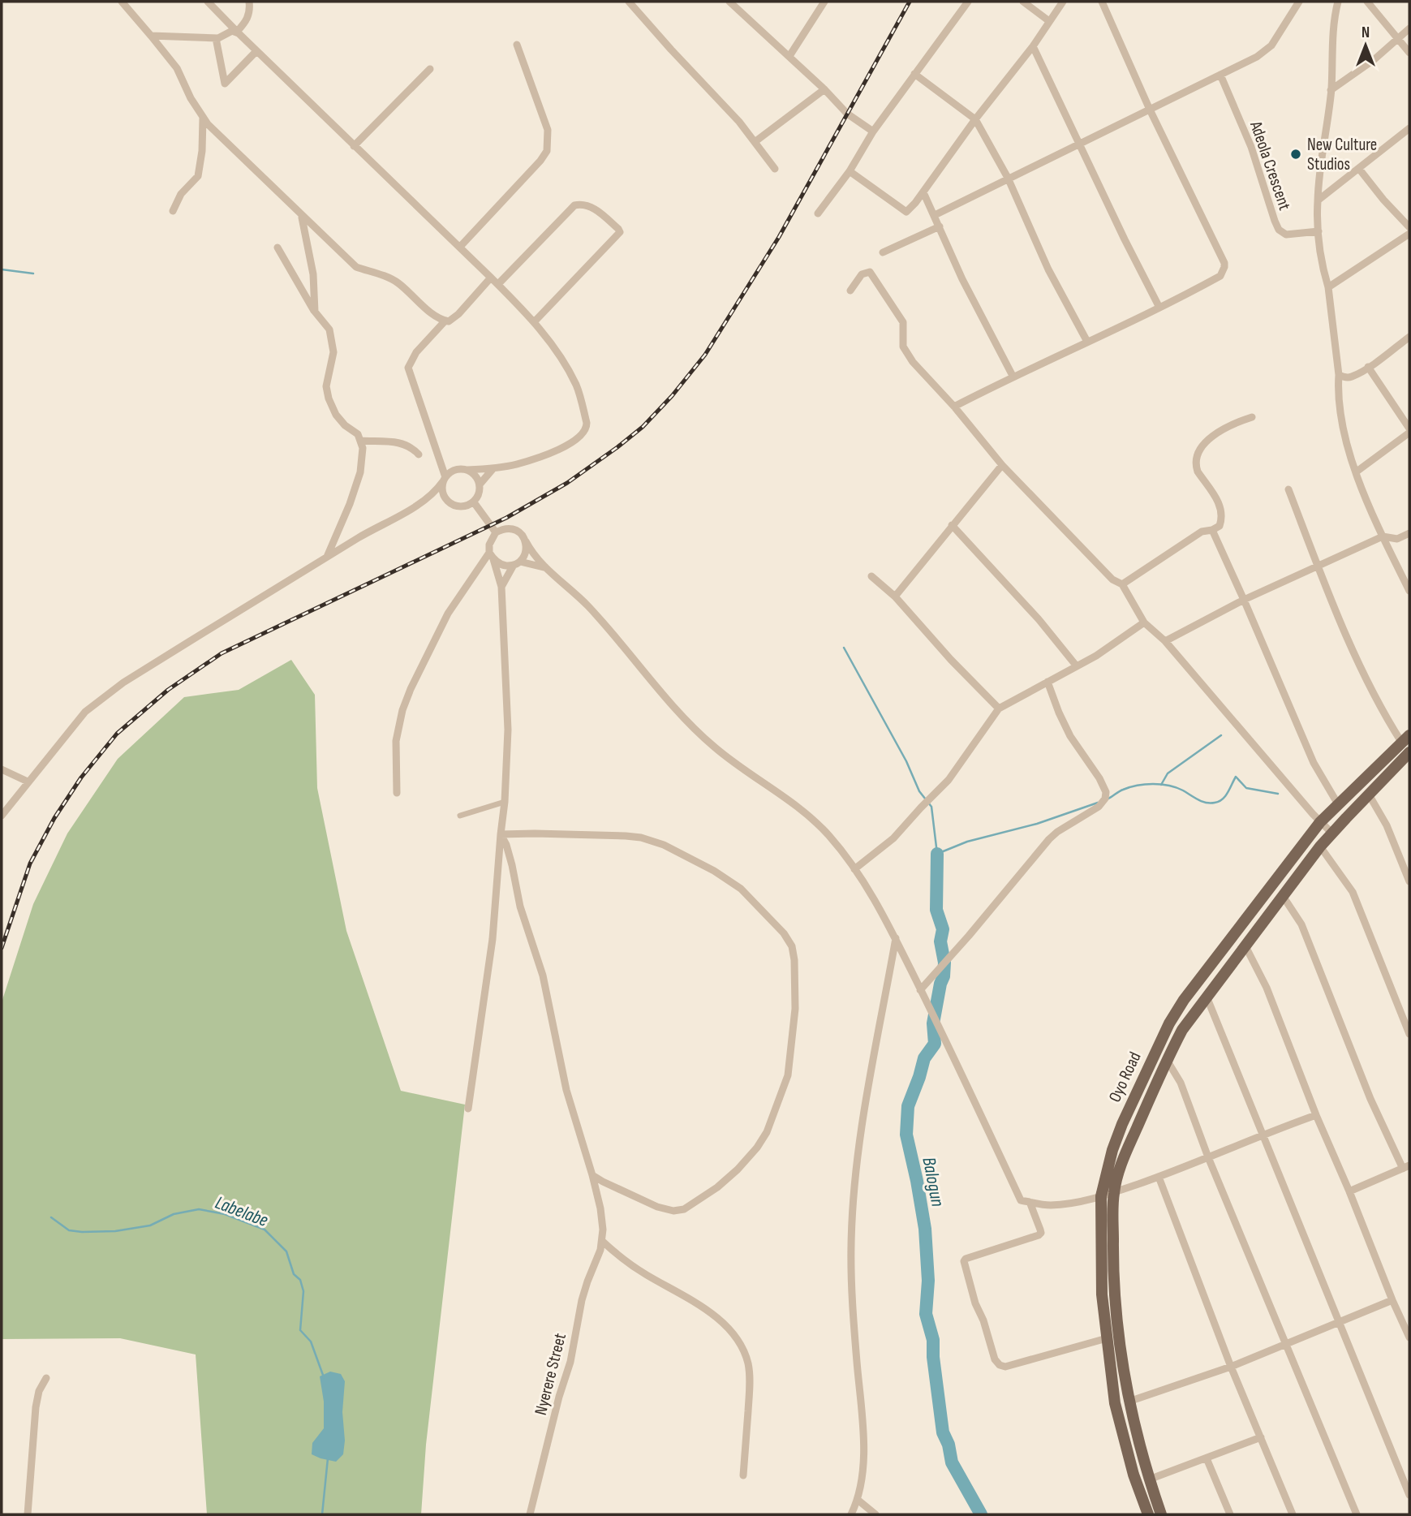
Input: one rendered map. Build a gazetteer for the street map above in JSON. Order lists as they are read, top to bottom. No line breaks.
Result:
{"streets":{"main road":["Oyo Road"],"street":["Adeola Crescent","Nyerere Street"]},"water":["Balogun","Labelabe"],"places":["New Culture Studios"],"north":"top"}
